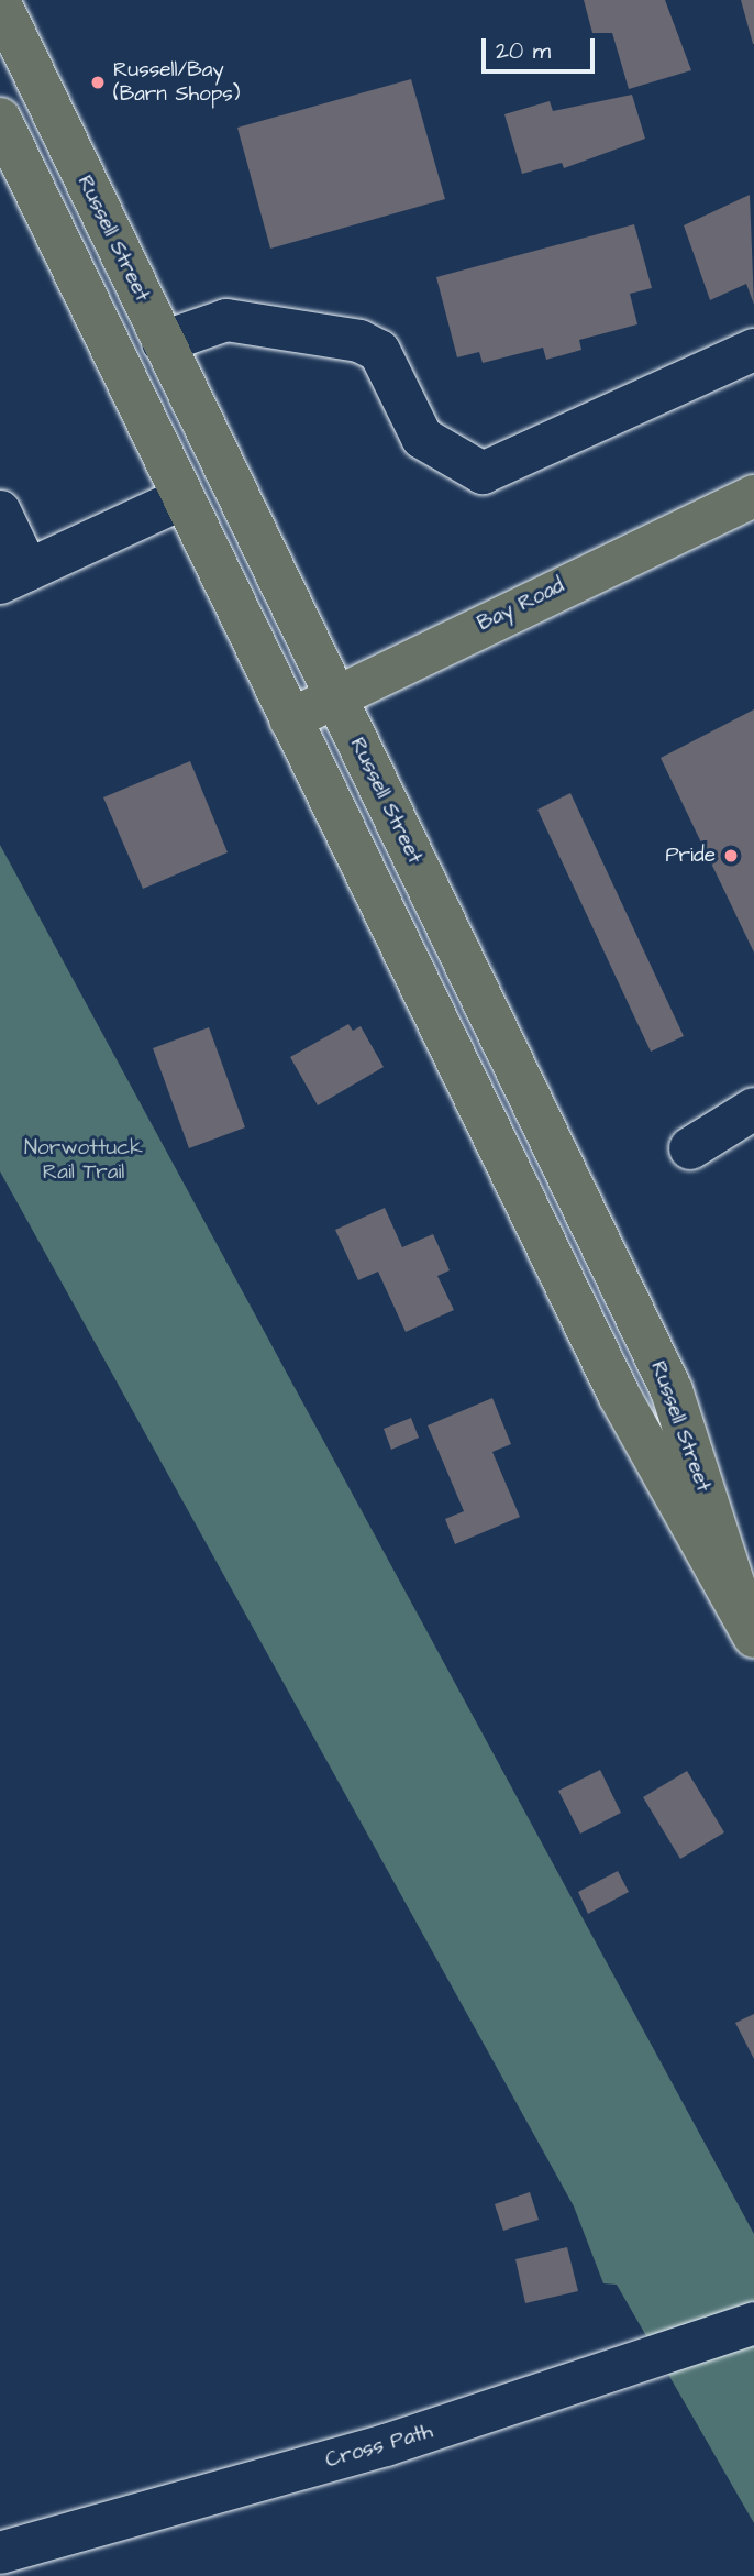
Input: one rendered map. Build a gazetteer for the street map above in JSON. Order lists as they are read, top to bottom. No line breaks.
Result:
{"streets":{"main road":["Russell Street","Bay Road"],"street":["Cross Path"]},"crossings":[["Russell Street","Bay Road"]],"parks":["Norwottuck Rail Trail"],"places":["Russell/Bay (Barn Shops)","Pride"],"scale_bar":"20 m"}
